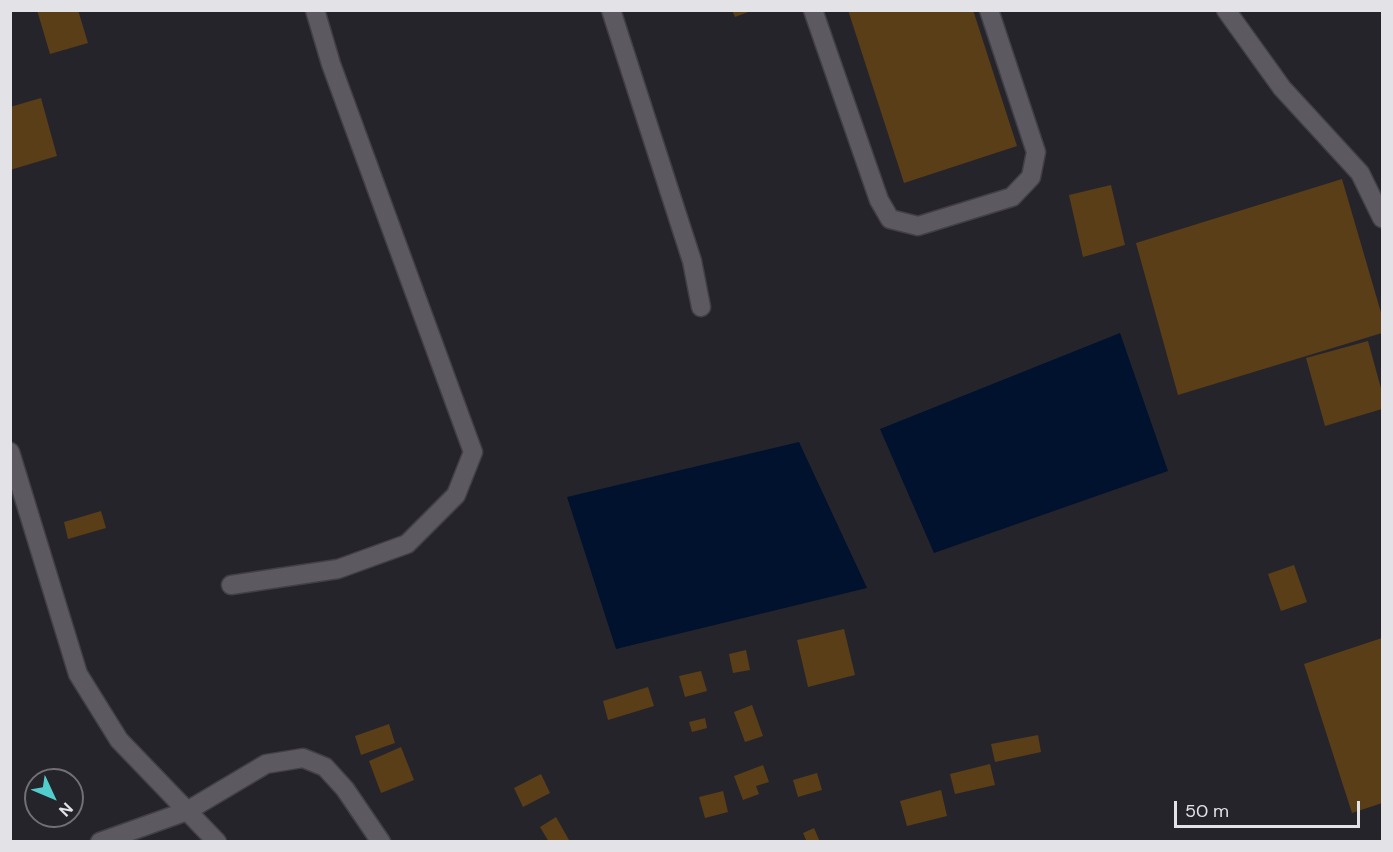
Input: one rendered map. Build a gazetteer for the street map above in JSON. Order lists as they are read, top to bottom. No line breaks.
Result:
{"scale_bar":"50 m","north":"bottom right"}
